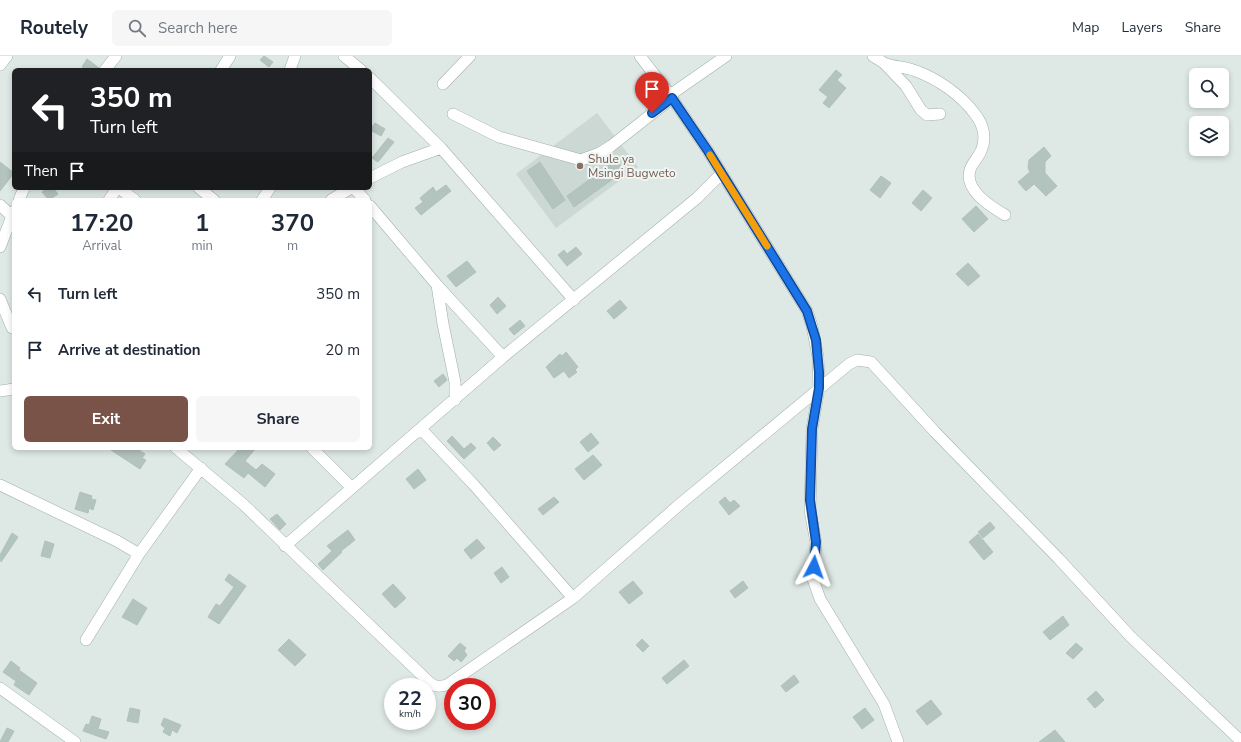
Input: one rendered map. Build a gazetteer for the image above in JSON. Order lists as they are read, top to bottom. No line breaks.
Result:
{"places":["Shule ya Msingi Bugweto"],"page":{"header":"Routely","search":"Search here","nav":["Map","Layers","Share"],"turn":["350 m","Turn left"],"then":"Then","eta":["17:20","Arrival","1","min","370","m"],"list":[{"name":"Turn left","value":"350 m"},{"name":"Arrive at destination","value":"20 m"}],"buttons":["Exit","Share"],"speed":"22 km/h","limit":"30"}}
